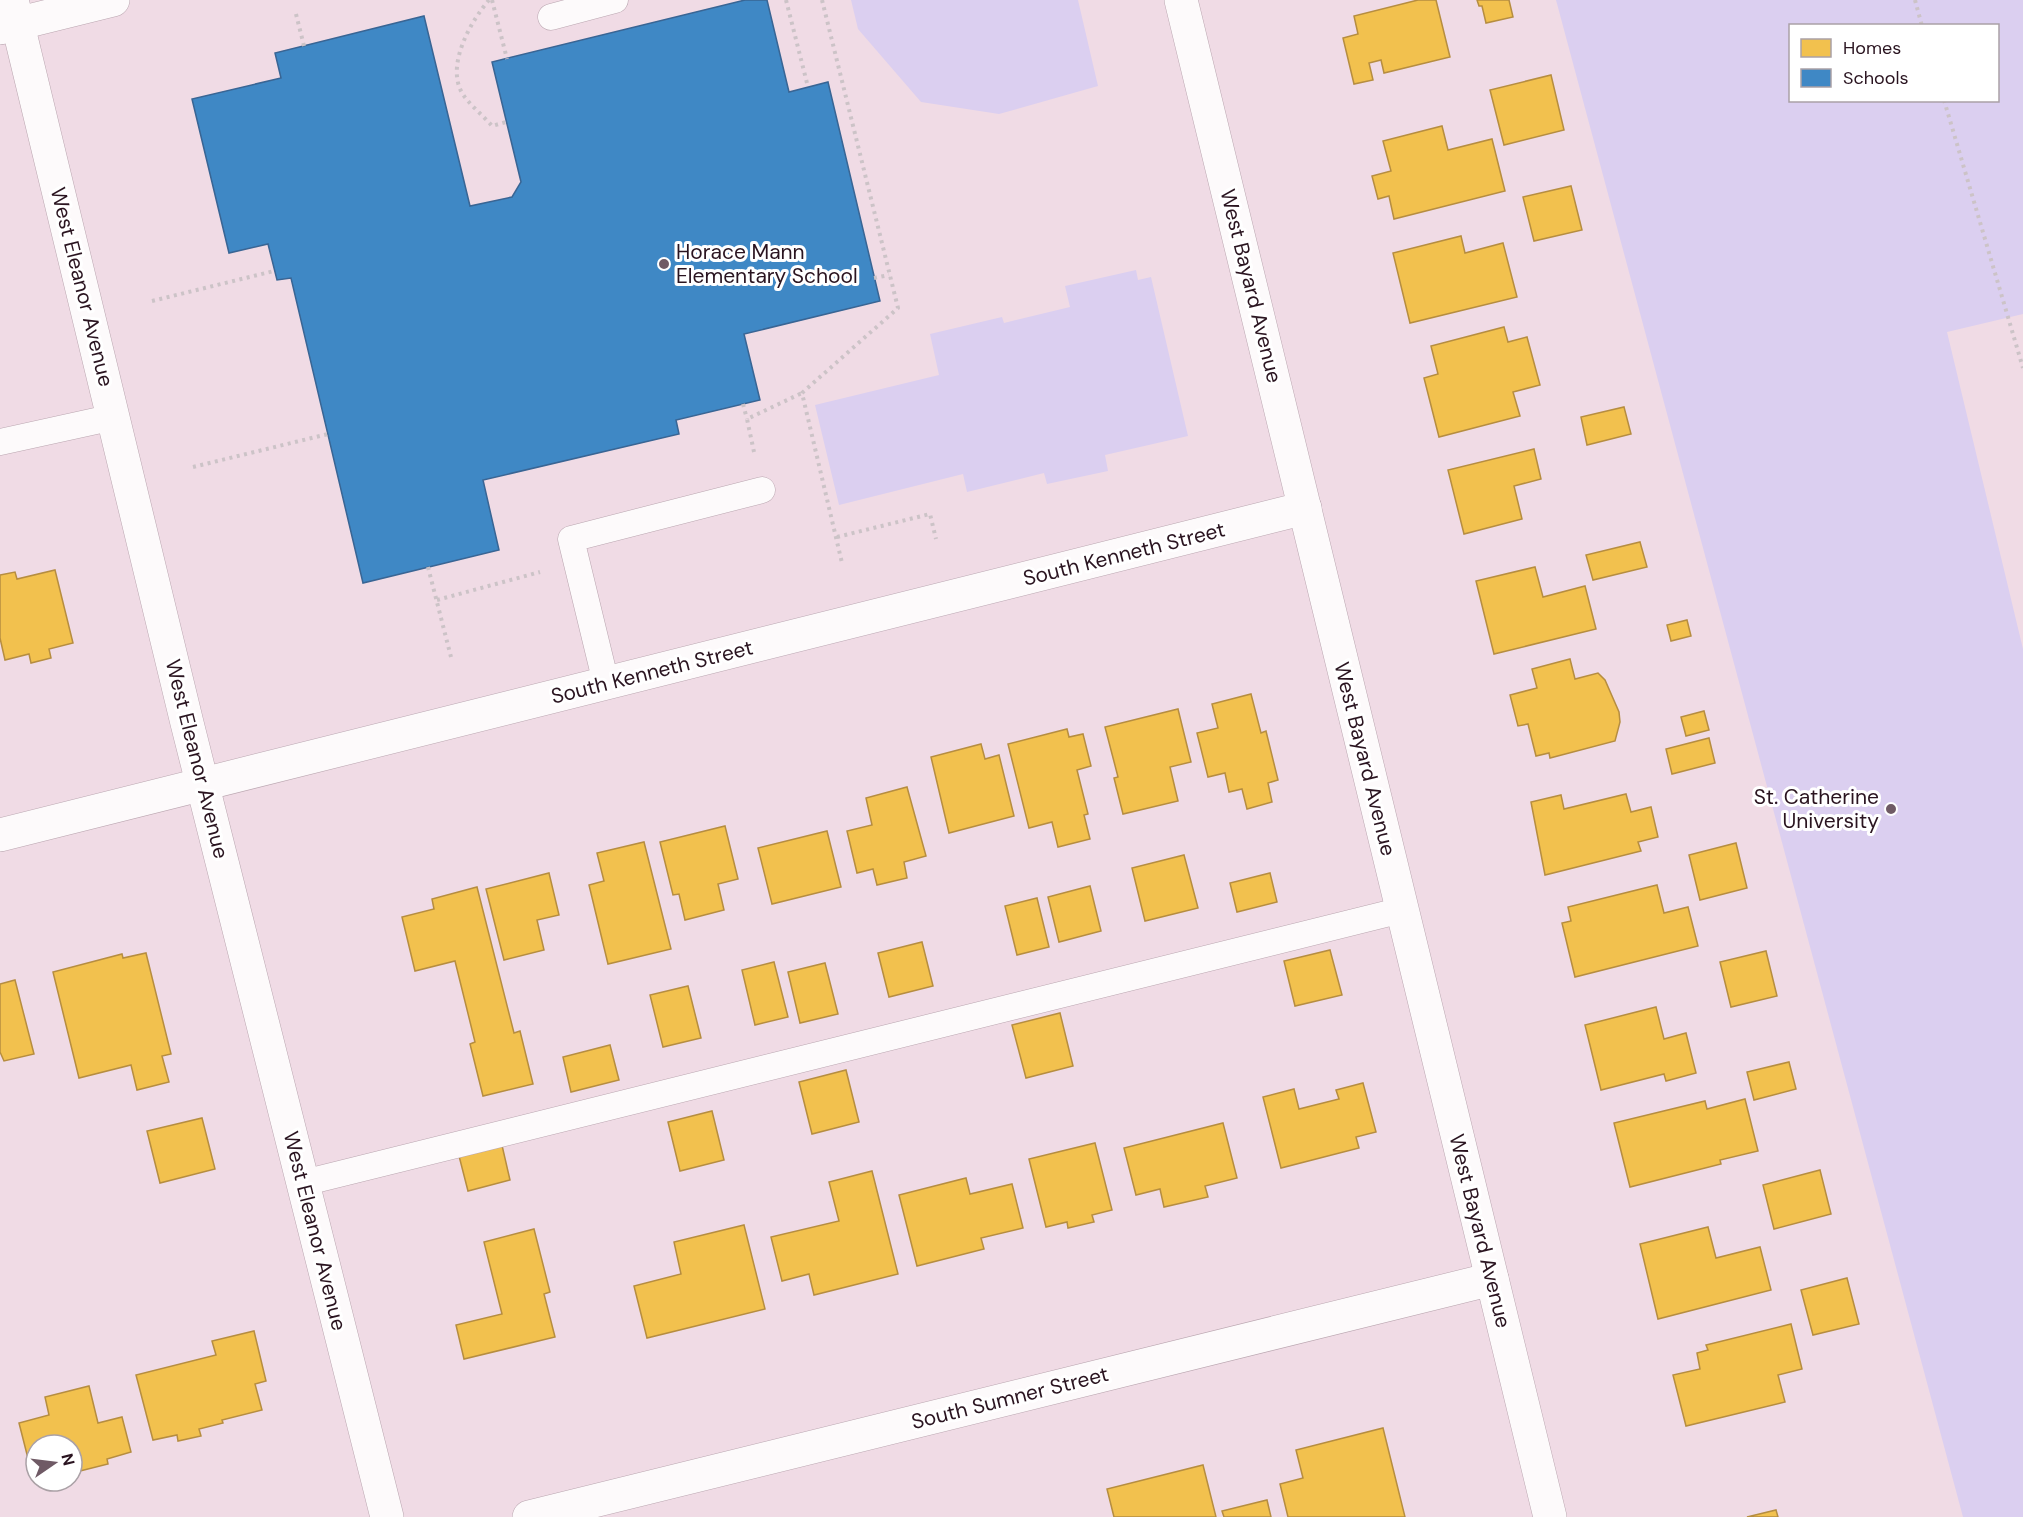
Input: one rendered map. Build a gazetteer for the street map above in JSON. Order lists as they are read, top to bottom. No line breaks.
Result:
{"streets":{"street":["West Bayard Avenue","West Eleanor Avenue","South Kenneth Street","South Sumner Street"]},"crossings":[["West Bayard Avenue","South Kenneth Street"],["West Bayard Avenue","South Sumner Street"],["West Eleanor Avenue","South Kenneth Street"]],"places":["Horace Mann Elementary School","St. Catherine University"],"legend":["Homes","Schools"],"north":"right"}
